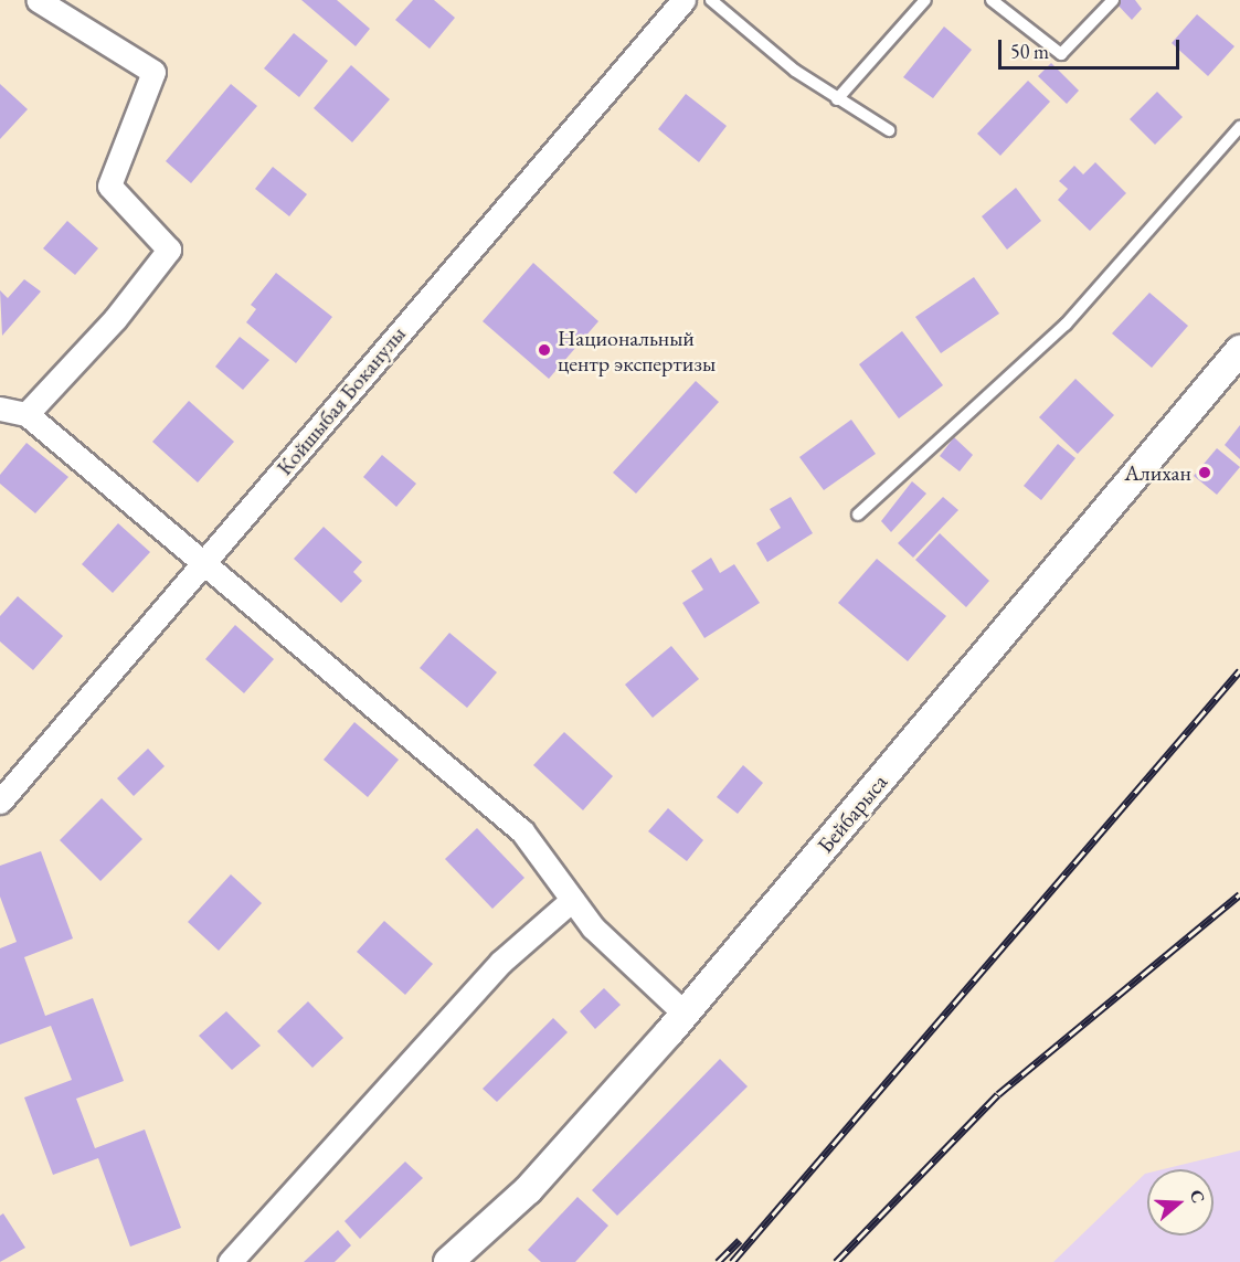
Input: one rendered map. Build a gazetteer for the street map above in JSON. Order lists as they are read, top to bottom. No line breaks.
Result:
{"streets":{"street":["Койшыбая Боканулы","Бейбарыса"]},"places":["Национальный центр экспертизы","Алихан"],"scale_bar":"50 m","north":"right"}
